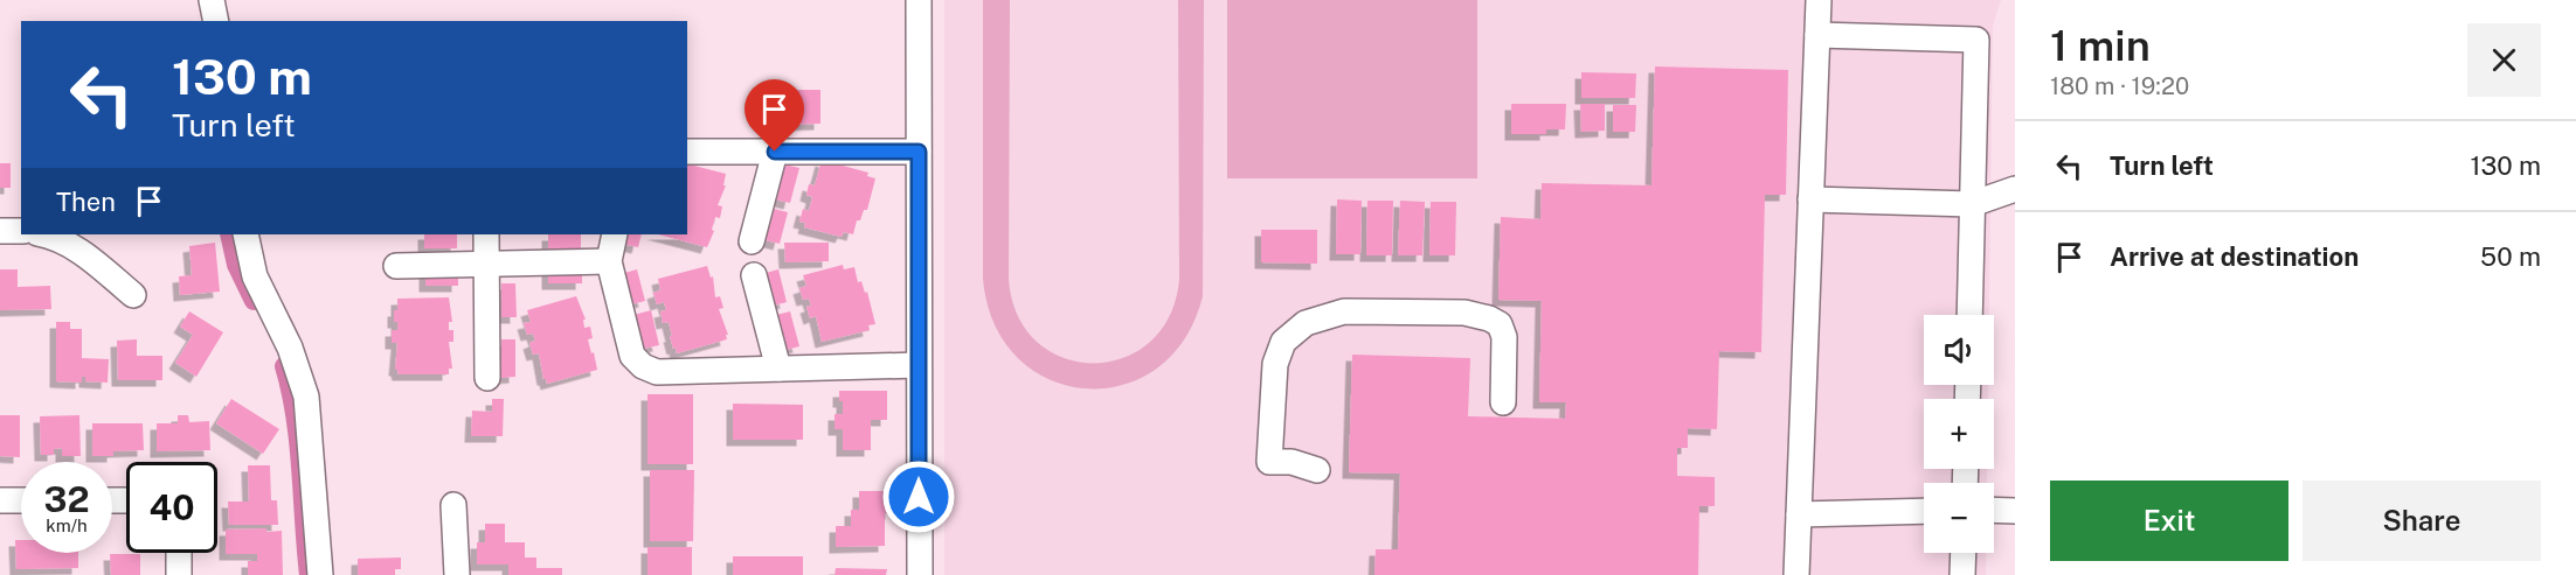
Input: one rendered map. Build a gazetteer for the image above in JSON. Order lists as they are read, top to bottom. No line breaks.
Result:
{"page":{"heading":["1 min","180 m · 19:20"],"turn":["130 m","Turn left"],"list":[{"name":"Turn left","value":"130 m"},{"name":"Arrive at destination","value":"50 m"}],"then":"Then","map_buttons":["+","−"],"speed":"32 km/h","limit":"40","buttons":["Exit","Share"]}}
